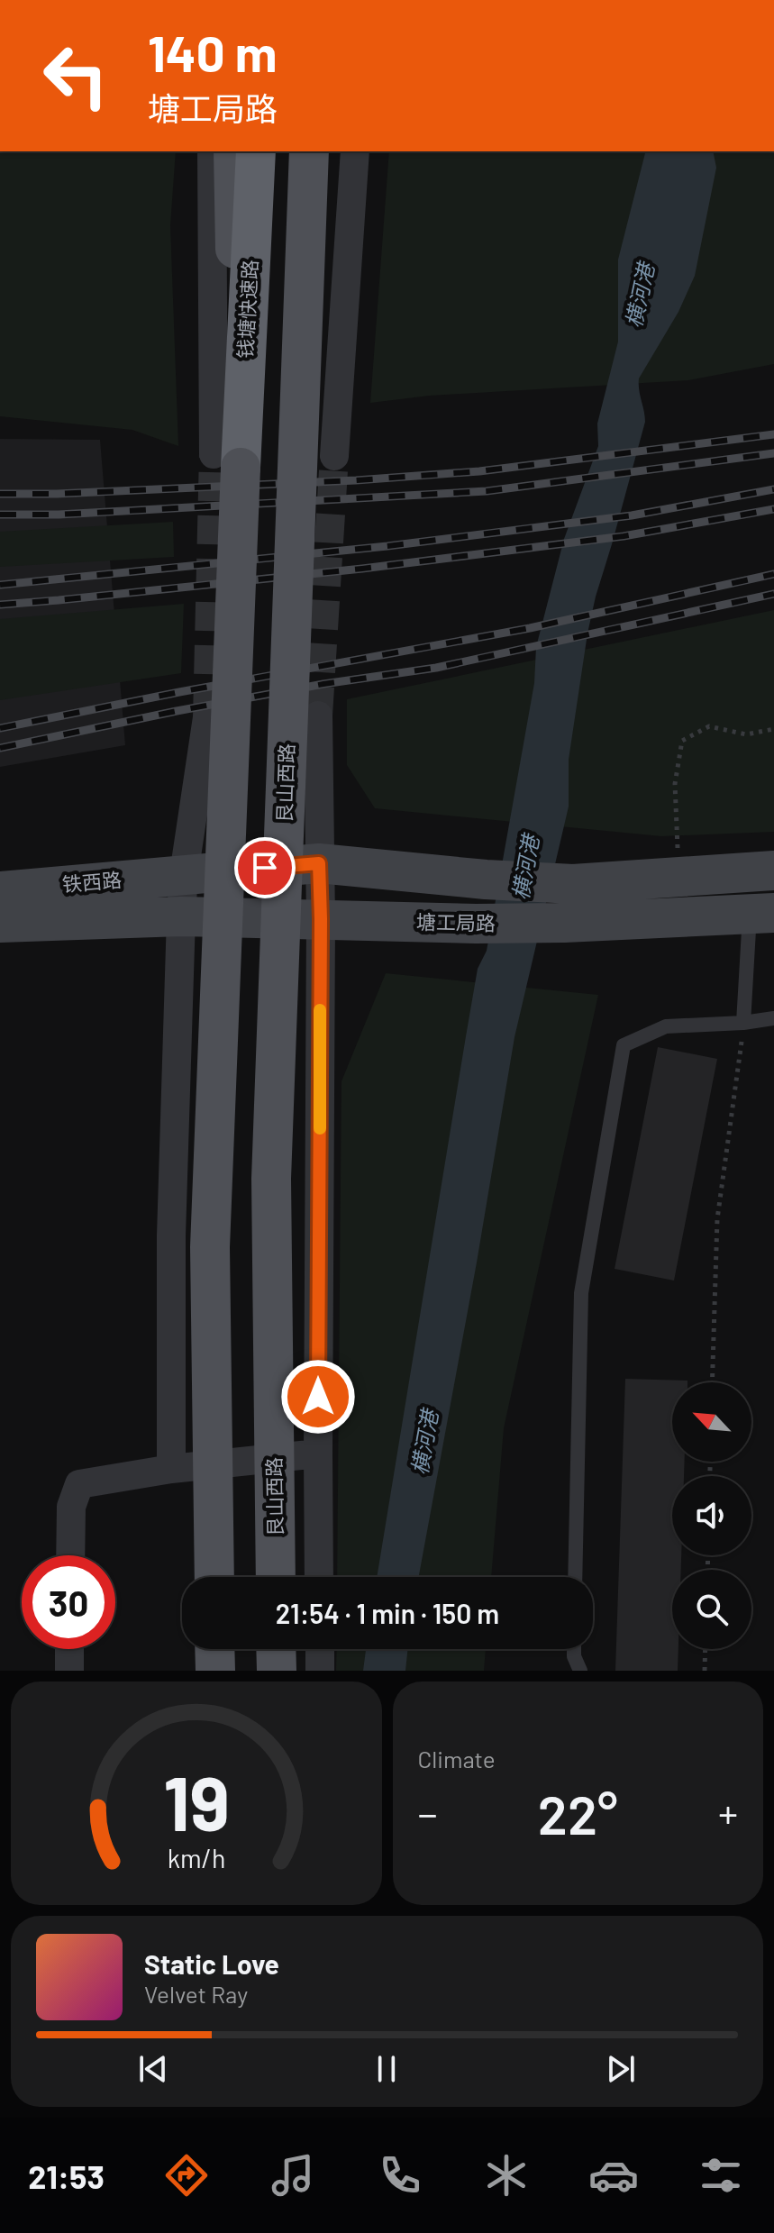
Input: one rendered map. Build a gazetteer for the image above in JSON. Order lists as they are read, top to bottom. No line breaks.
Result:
{"streets":{"highway":["钱塘快速路"],"main road":["艮山西路","铁西路","塘工局路"]},"crossings":[["艮山西路","塘工局路"],["铁西路","塘工局路"]],"water":["横河港"],"north":"top left","page":{"turn":["140 m","塘工局路"],"limit":"30","trip":"21:54 · 1 min · 150 m","tile":"Climate","heat":["−","22°","+"],"song":["Static Love","Velvet Ray"],"tabs":"21:53","gauge":["19","km/h"]}}
